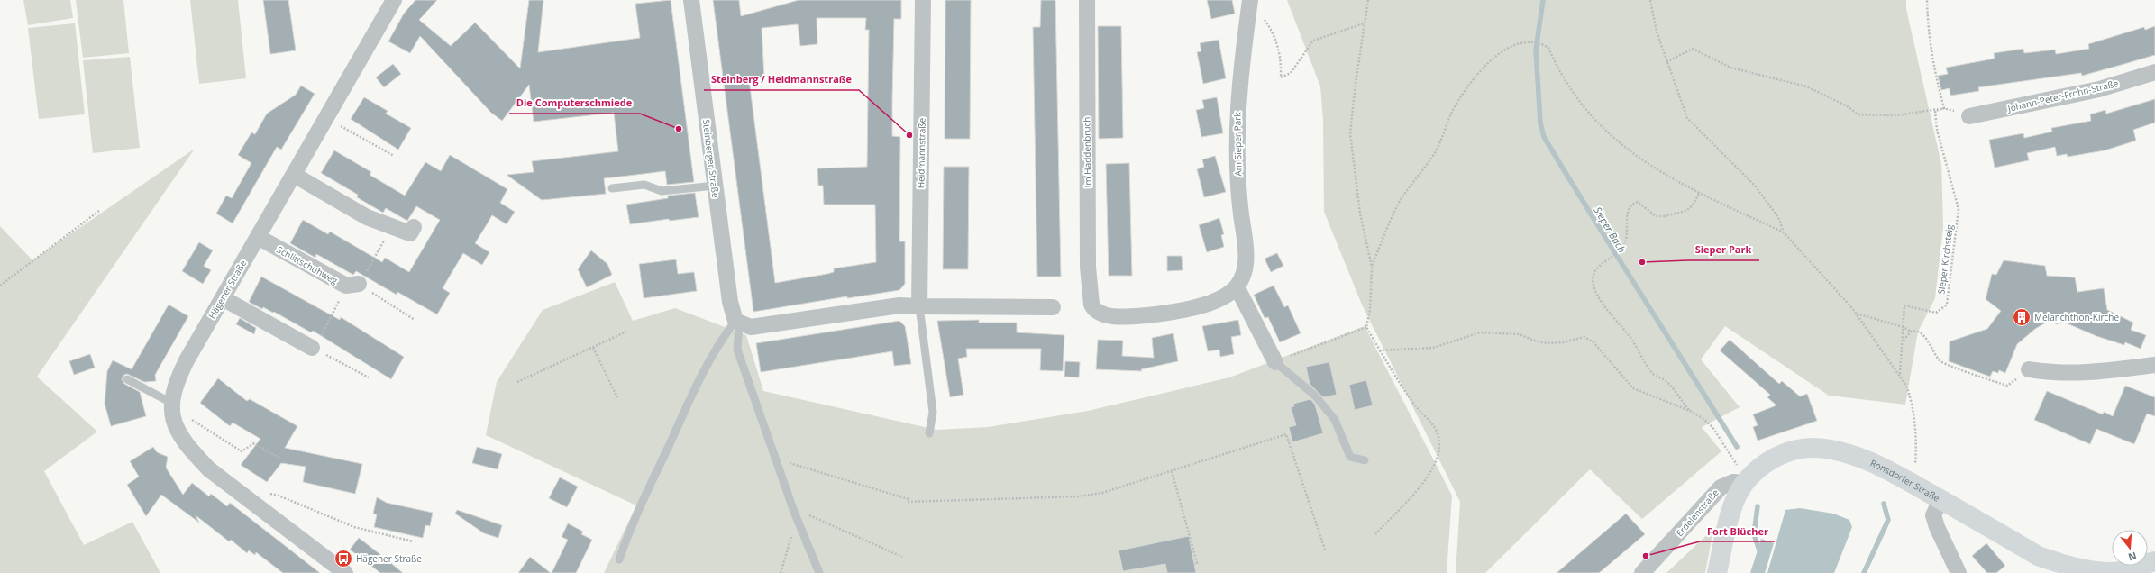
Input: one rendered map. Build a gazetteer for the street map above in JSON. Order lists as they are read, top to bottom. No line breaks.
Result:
{"streets":{"main road":["Ronsdorfer Straße"],"street":["Johann-Peter-Frohn-Straße","Am Sieper Park","Im Haddenbruch","Heidmannstraße","Steinberger Straße","Schlittschuhweg","Hägener Straße","Erdelenstraße"],"path":["Sieper Kirchsteig"]},"crossings":[["Am Sieper Park","Im Haddenbruch"],["Sieper Kirchsteig","Ronsdorfer Straße"],["Schlittschuhweg","Hägener Straße"],["Ronsdorfer Straße","Erdelenstraße"]],"water":["Sieper Bach"],"places":{"other":["Die Computerschmiede","Steinberg / Heidmannstraße","Sieper Park","Fort Blücher"],"building":["Melanchthon-Kirche"],"bus stop":["Hägener Straße"]},"north":"bottom"}
